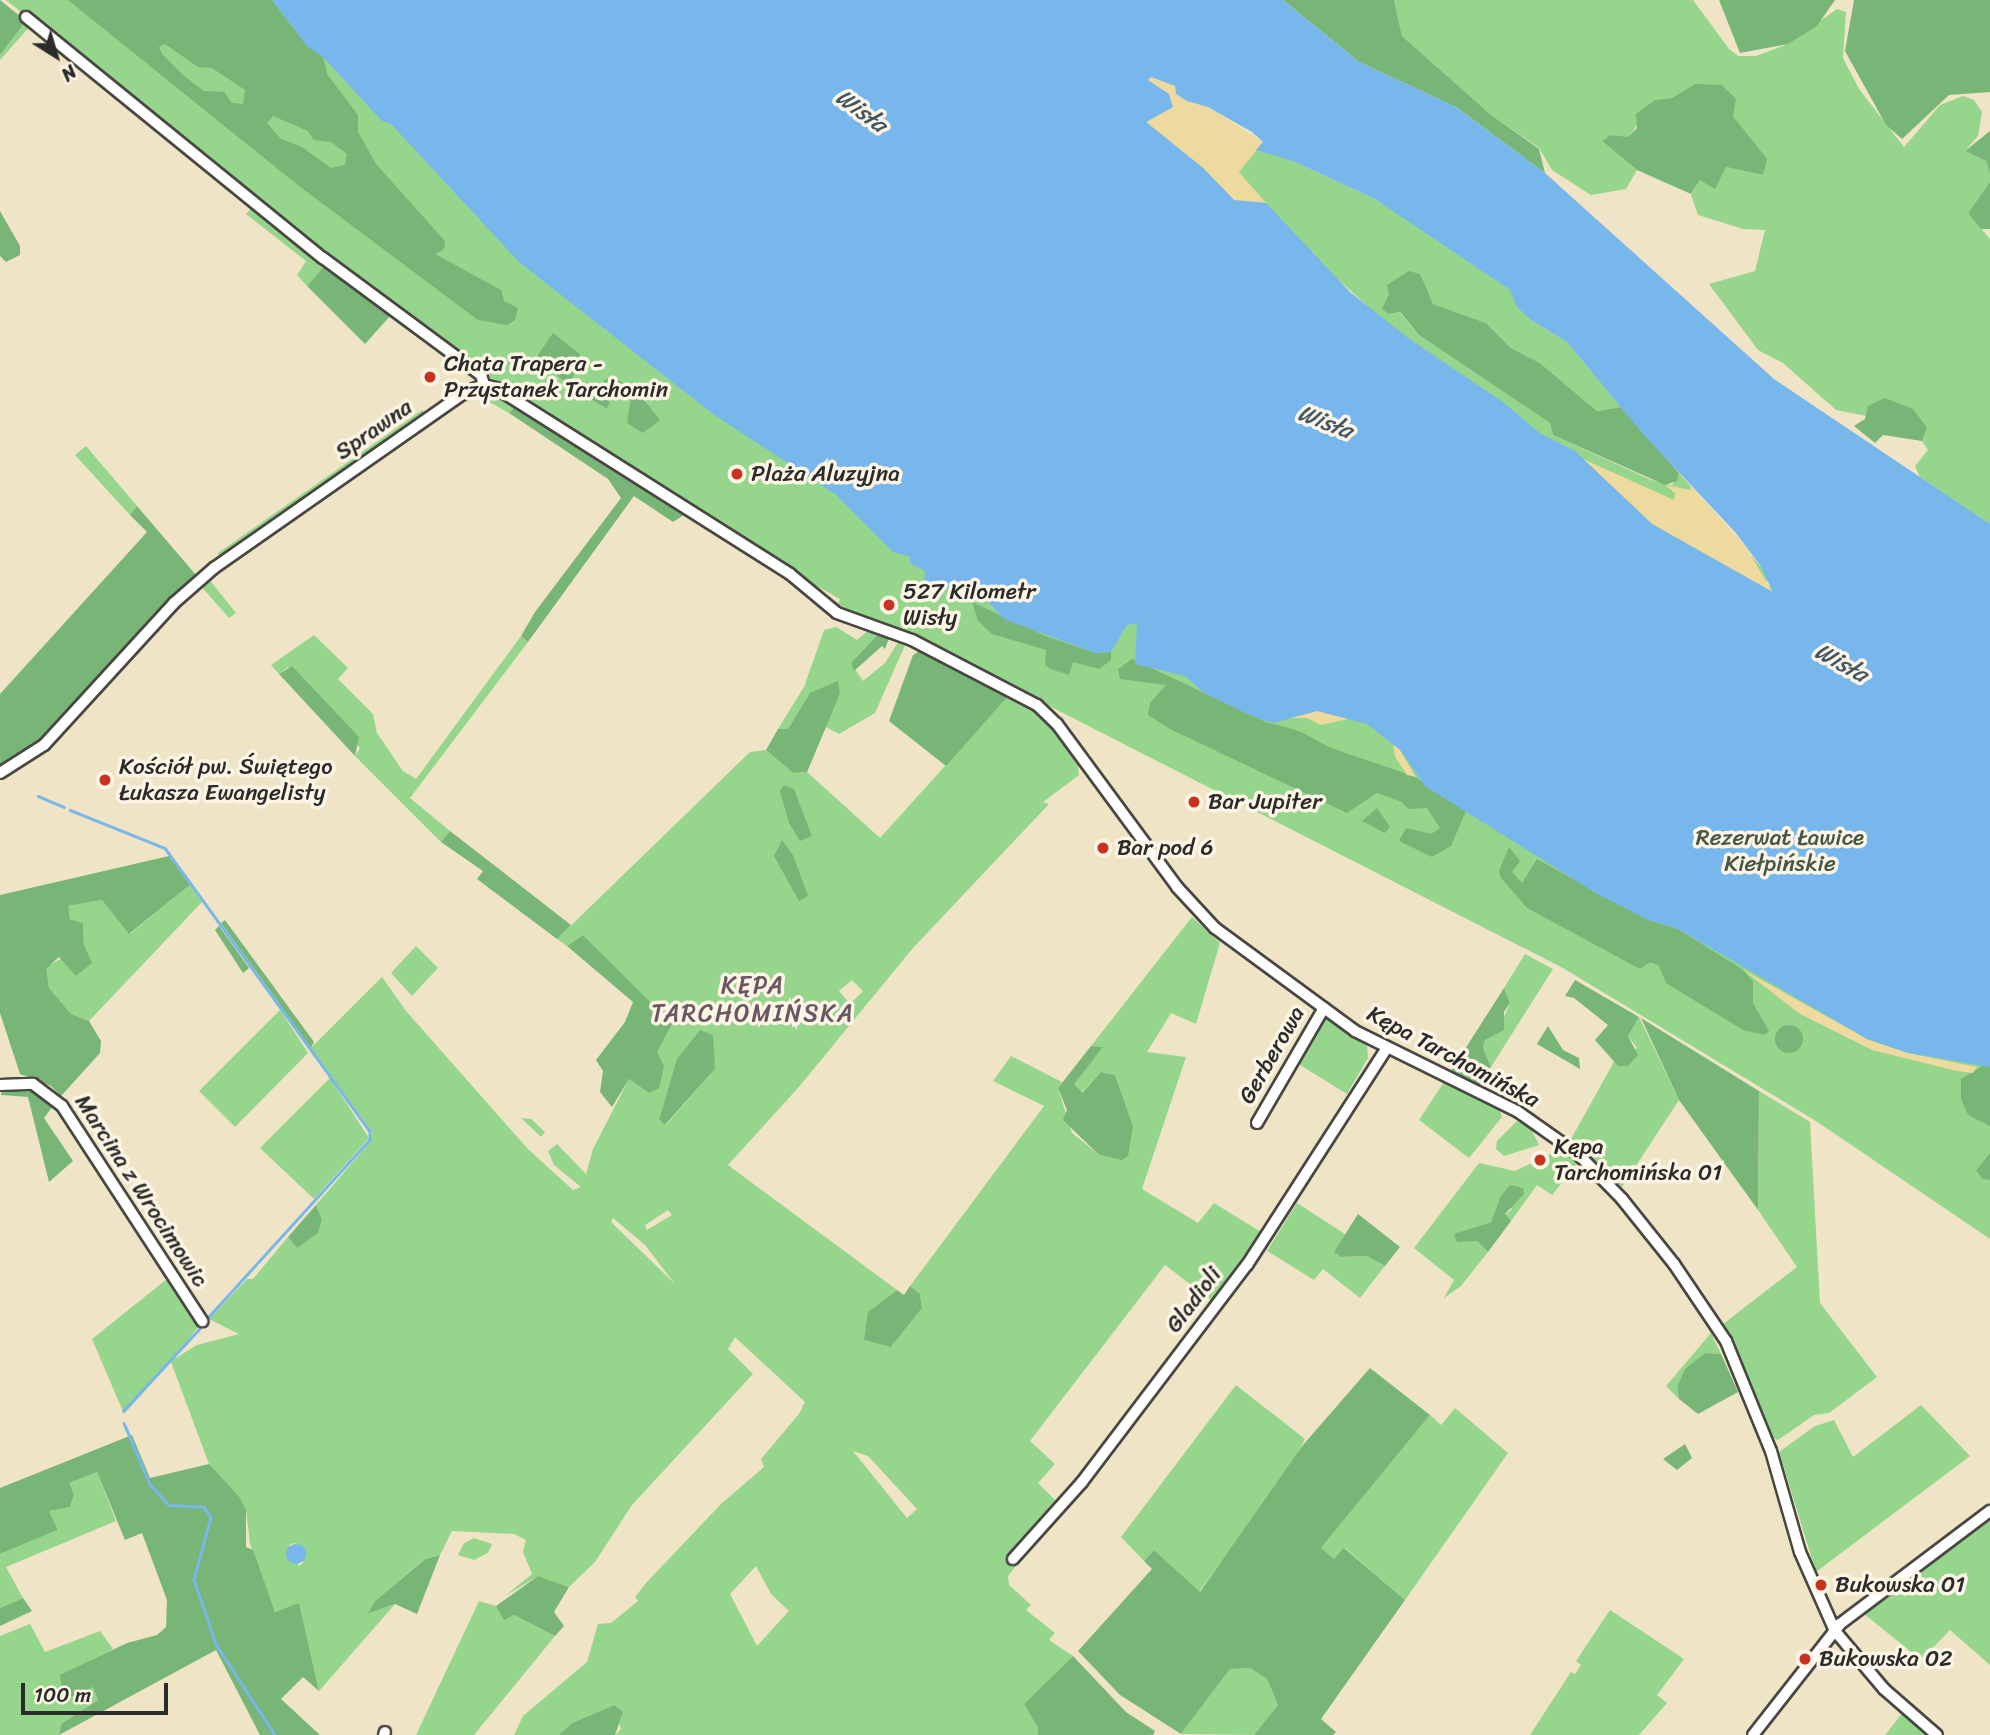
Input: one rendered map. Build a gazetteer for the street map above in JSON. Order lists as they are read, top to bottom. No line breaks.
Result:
{"streets":{"street":["Sprawna","Gerberowa","Kępa Tarchomińska","Marcina z Wrocimowic","Gladioli"]},"crossings":[["Sprawna","Kępa Tarchomińska"],["Gerberowa","Kępa Tarchomińska"],["Kępa Tarchomińska","Gladioli"]],"districts":["KĘPA TARCHOMIŃSKA"],"water":["Wisła"],"parks":["Rezerwat Ławice Kiełpińskie"],"places":["Chata Trapera - Przystanek Tarchomin","Plaża Aluzyjna","527 Kilometr Wisły","Kościół pw. Świętego Łukasza Ewangelisty","Bar Jupiter","Bar pod 6","Kępa Tarchomińska 01","Bukowska 01","Bukowska 02"],"scale_bar":"100 m","north":"bottom right"}
